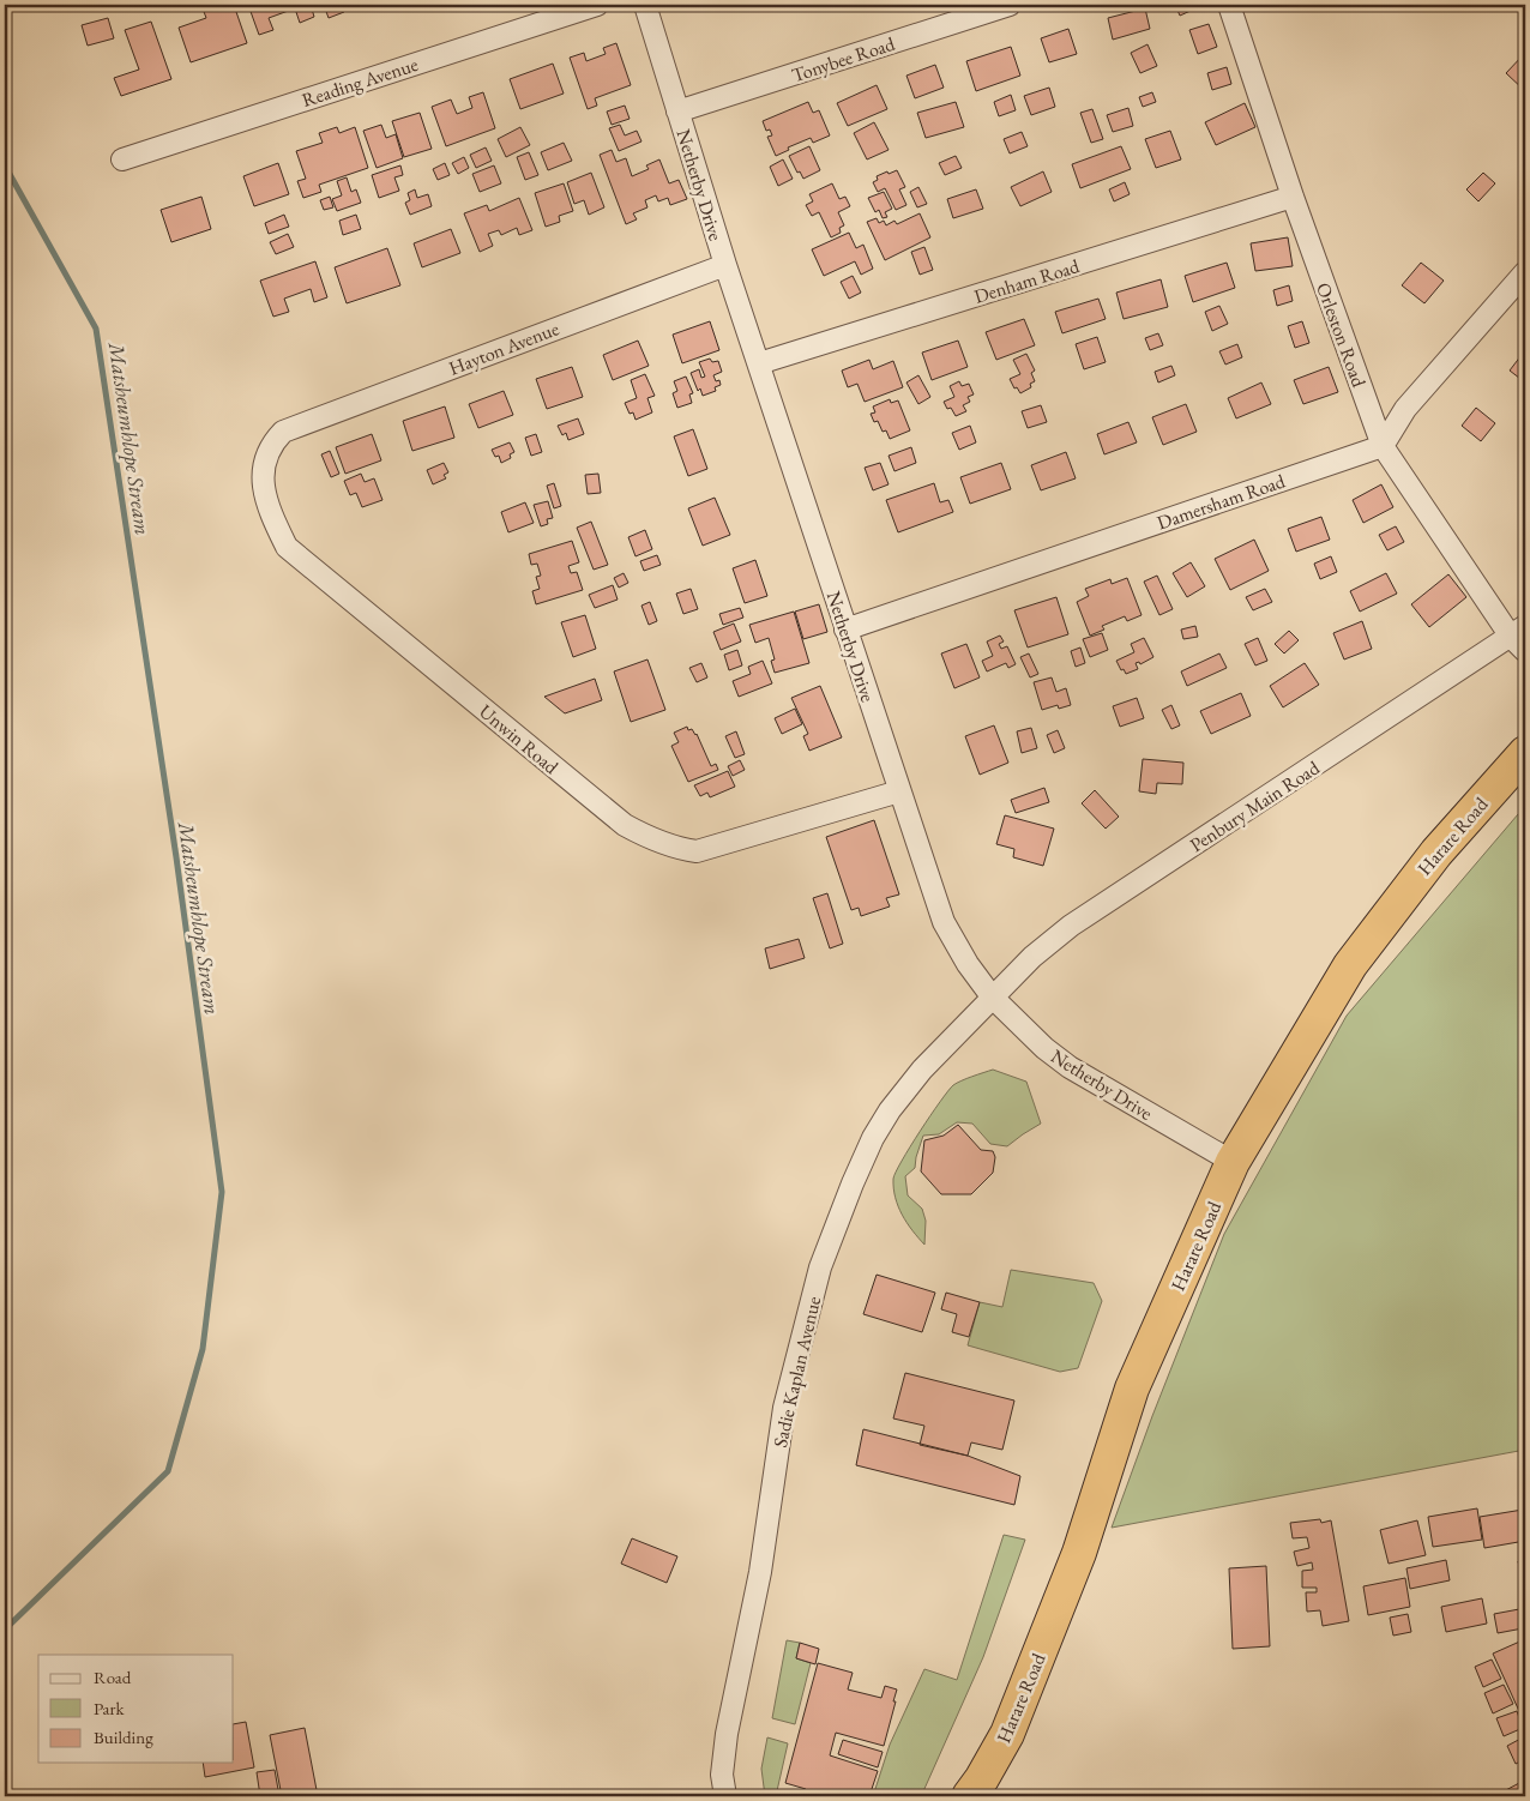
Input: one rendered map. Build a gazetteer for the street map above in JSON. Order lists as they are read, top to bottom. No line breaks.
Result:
{"streets":{"highway":["Harare Road"],"street":["Tonybee Road","Reading Avenue","Netherby Drive","Denham Road","Orleston Road","Hayton Avenue","Damersham Road","Unwin Road","Penbury Main Road","Sadie Kaplan Avenue"]},"crossings":[["Tonybee Road","Netherby Drive"],["Netherby Drive","Denham Road"],["Netherby Drive","Hayton Avenue"],["Netherby Drive","Damersham Road"],["Netherby Drive","Unwin Road"],["Netherby Drive","Penbury Main Road"],["Netherby Drive","Harare Road"],["Netherby Drive","Sadie Kaplan Avenue"],["Denham Road","Orleston Road"],["Orleston Road","Damersham Road"],["Orleston Road","Penbury Main Road"],["Hayton Avenue","Unwin Road"],["Penbury Main Road","Sadie Kaplan Avenue"]],"water":["Matsheumhlope Stream"],"legend":["Road","Park","Building"]}
